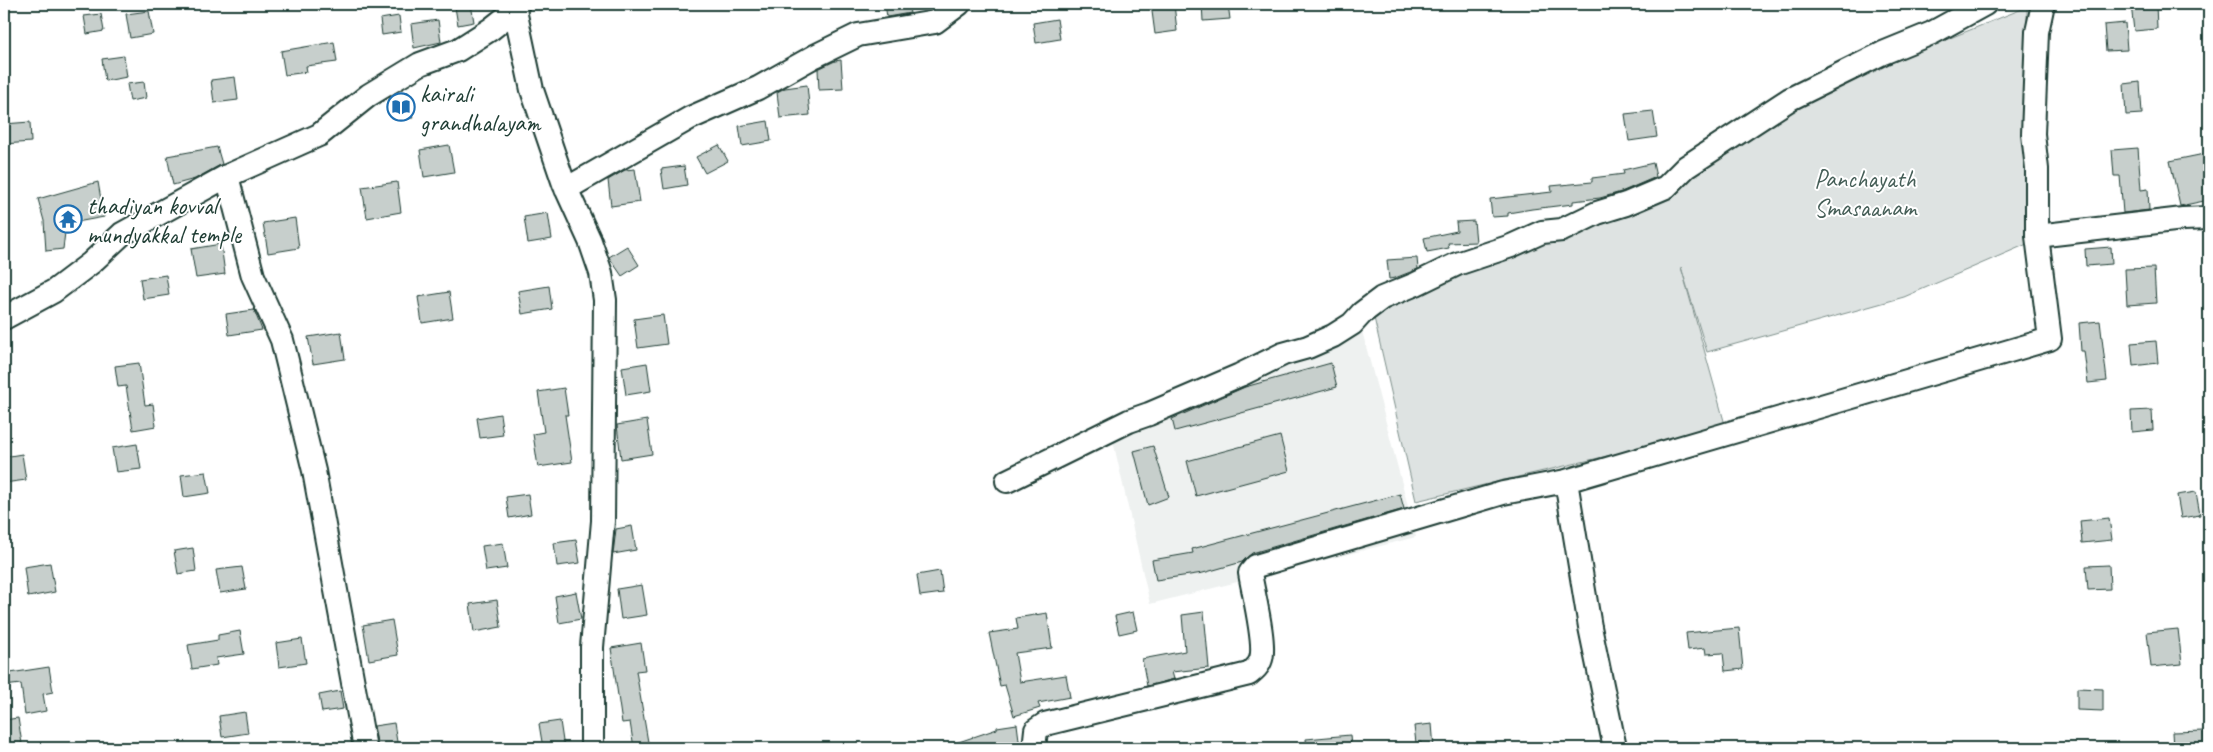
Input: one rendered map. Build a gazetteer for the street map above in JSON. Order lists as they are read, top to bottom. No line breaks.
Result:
{"parks":["Panchayath Smasaanam"],"places":{"library":["kairali grandhalayam"],"temple":["thadiyan kovval mundyakkal temple"]}}
